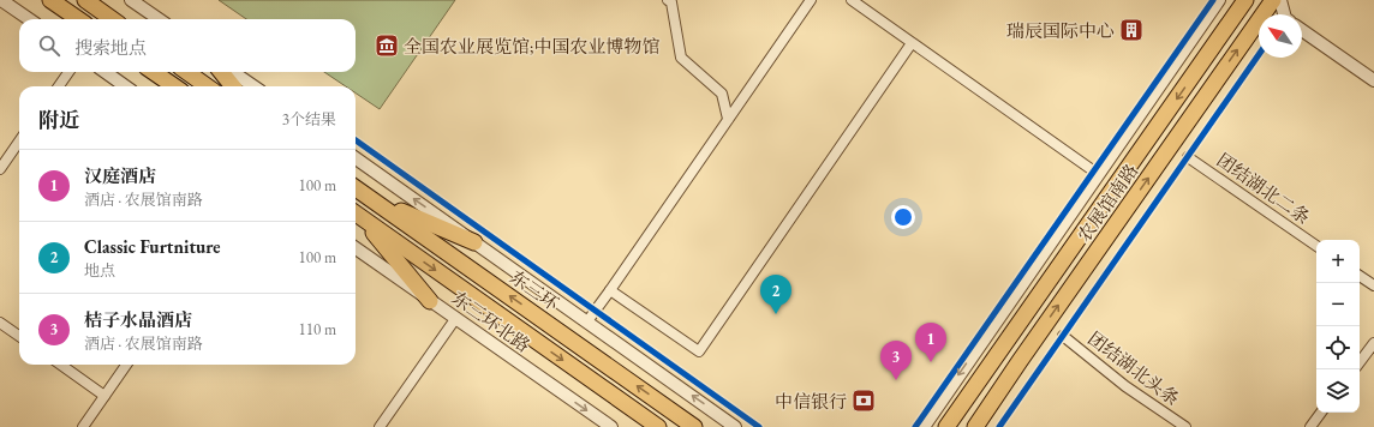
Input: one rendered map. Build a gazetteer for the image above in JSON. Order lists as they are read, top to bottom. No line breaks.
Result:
{"streets":{"main road":["农展馆南路","东三环"],"street":["团结湖北二条","东三环北路","团结湖北头条"]},"places":{"building":["瑞辰国际中心"],"museum":["全国农业展览馆;中国农业博物馆"],"bank":["中信银行"]},"north":"top left","page":{"search":"搜索地点","heading":["附近","3个结果"],"list":[{"mark":"1","name":"汉庭酒店","note":"酒店 · 农展馆南路","value":"100 m"},{"mark":"2","name":"Classic Furtniture","note":"地点","value":"100 m"},{"mark":"3","name":"桔子水晶酒店","note":"酒店 · 农展馆南路","value":"110 m"}],"map_buttons":["+","−"],"pins":["2","1","3"]}}
